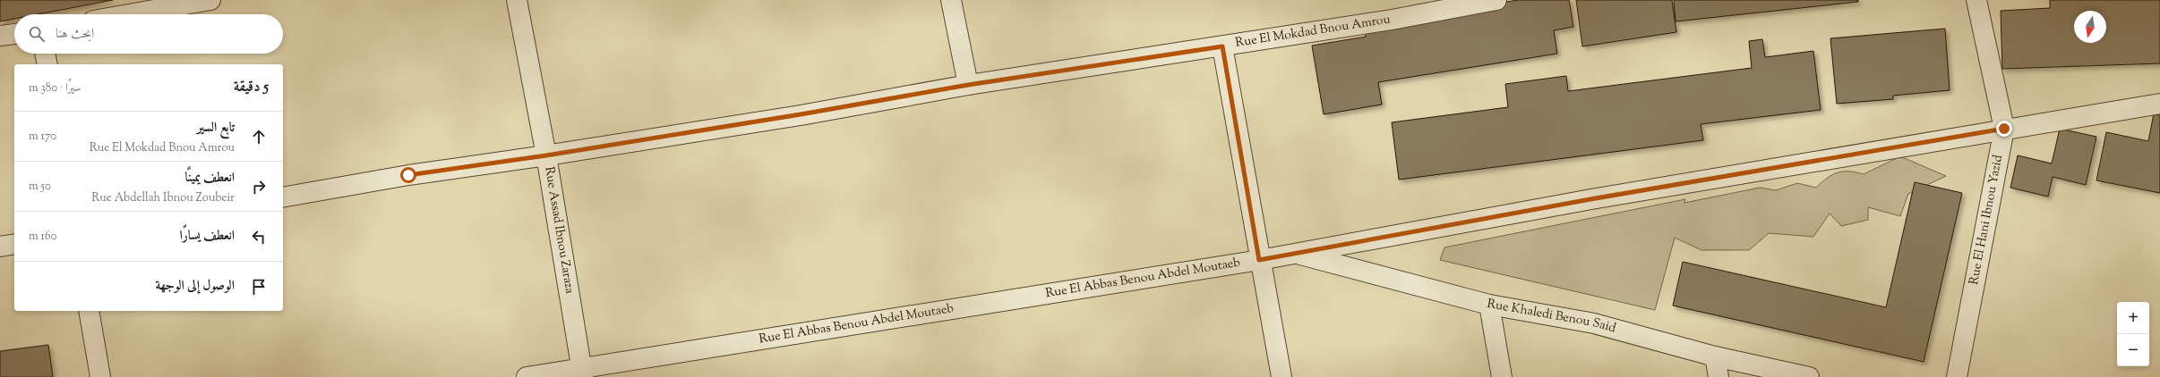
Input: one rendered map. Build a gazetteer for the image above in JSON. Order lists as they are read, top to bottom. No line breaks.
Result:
{"streets":{"street":["Rue El Mokdad Bnou Amrou","Rue El Hani Ibnou Yazid","Rue Assad Ibnou Zaraza","Rue El Abbas Benou Abdel Moutaeb","Rue Khaledi Benou Said"]},"crossings":[["Rue El Mokdad Bnou Amrou","Rue Assad Ibnou Zaraza"],["Rue El Hani Ibnou Yazid","Rue El Abbas Benou Abdel Moutaeb"],["Rue Assad Ibnou Zaraza","Rue El Abbas Benou Abdel Moutaeb"],["Rue El Abbas Benou Abdel Moutaeb","Rue Khaledi Benou Said"]],"north":"bottom","page":{"search":"ابحث هنا","heading":["5 دقيقة","سيرًا · 380 m"],"list":[["تابع السير","Rue El Mokdad Bnou Amrou","170 m"],["انعطف يمينًا","Rue Abdellah Ibnou Zoubeir","50 m"],["انعطف يسارًا","160 m"],"الوصول إلى الوجهة"],"map_buttons":["+","−"]}}
